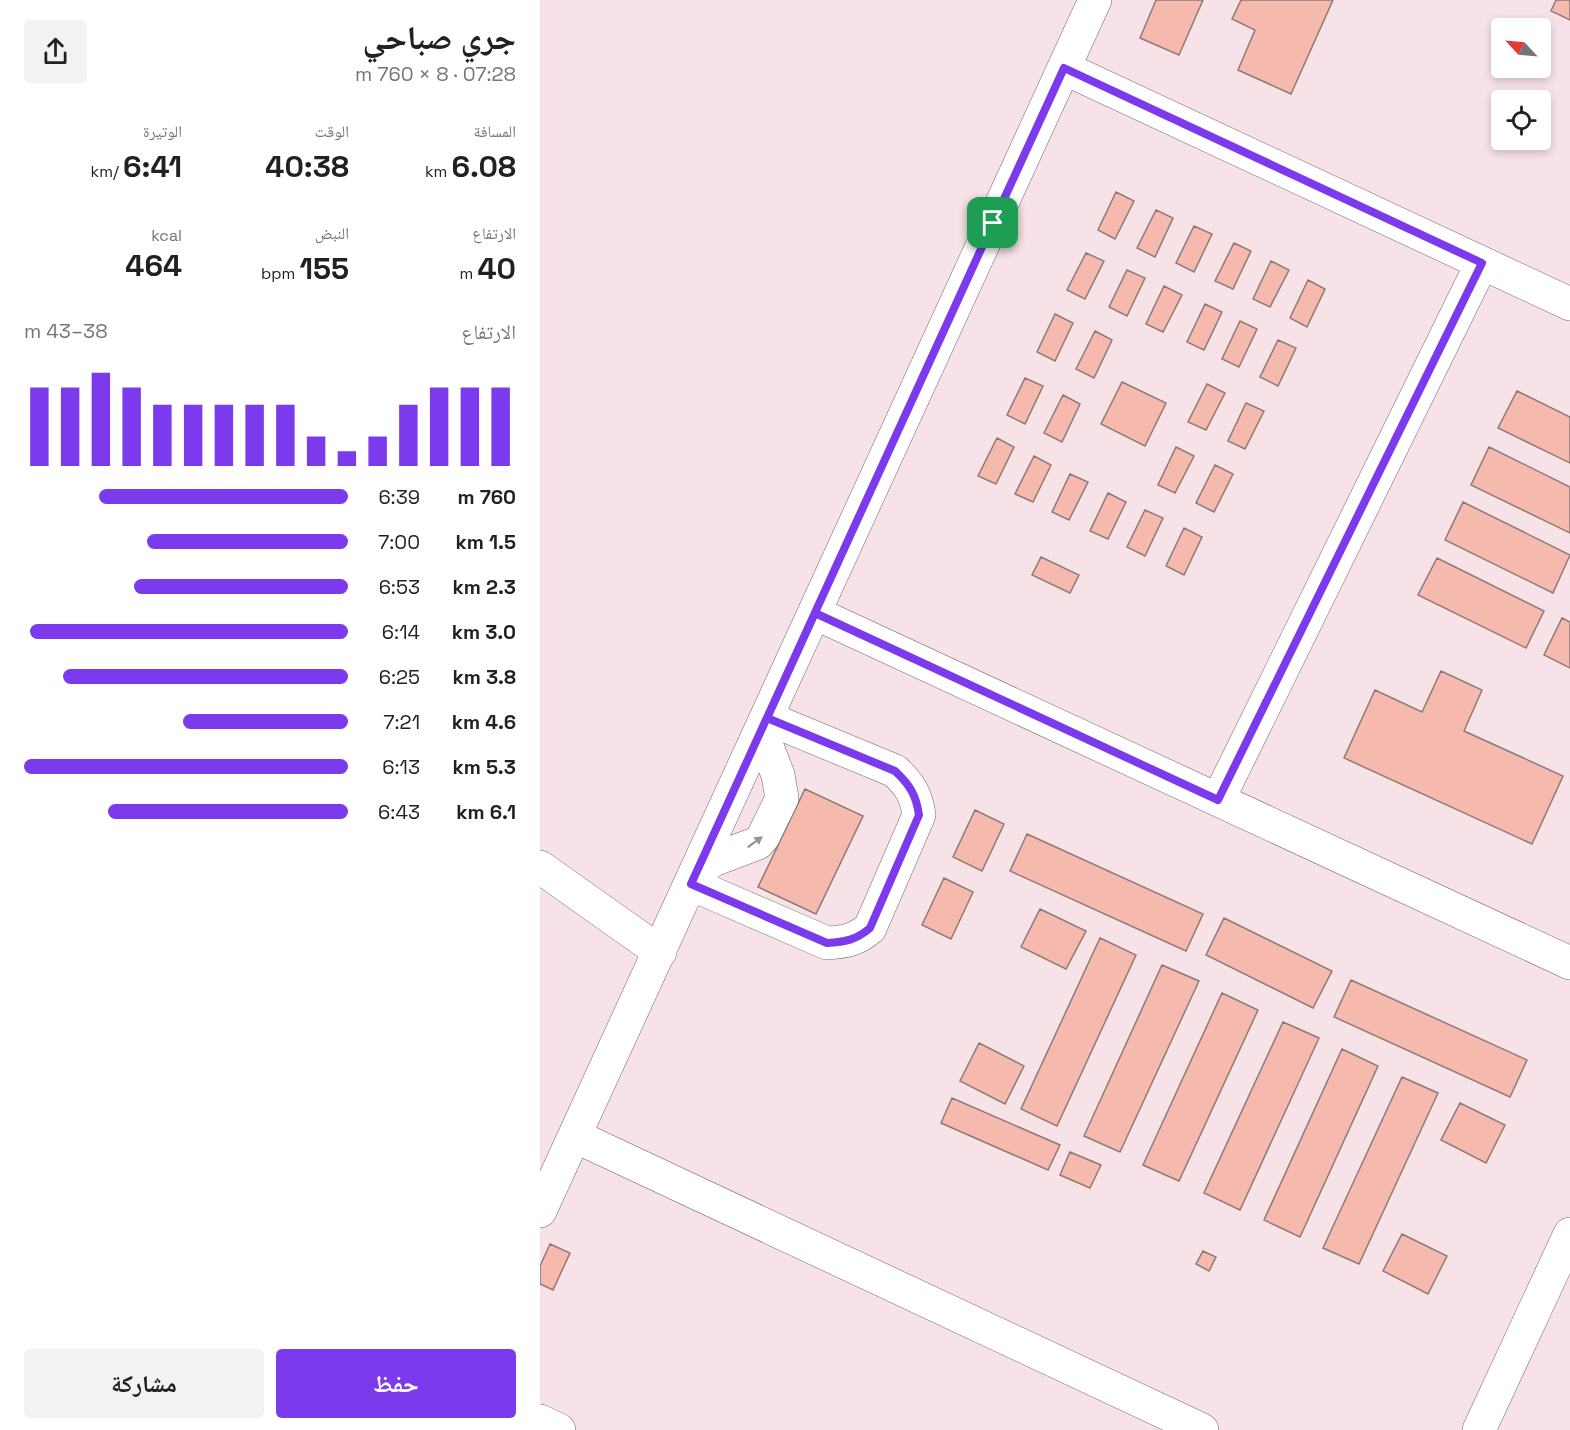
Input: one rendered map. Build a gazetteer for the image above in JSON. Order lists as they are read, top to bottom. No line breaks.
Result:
{"north":"top left","page":{"heading":["جري صباحي","07:28 · 8 × 760 m"],"stats":[["المسافة","6.08 km"],["الوقت","40:38"],["الوتيرة","6:41 /km"],["الارتفاع","40 m"],["النبض","155 bpm"],["kcal","464"]],"chart":["الارتفاع","38–43 m"],"list":[{"name":"760 m","note":"6:39"},{"name":"1.5 km","note":"7:00"},{"name":"2.3 km","note":"6:53"},{"name":"3.0 km","note":"6:14"},{"name":"3.8 km","note":"6:25"},{"name":"4.6 km","note":"7:21"},{"name":"5.3 km","note":"6:13"},{"name":"6.1 km","note":"6:43"}],"buttons":["حفظ","مشاركة"]}}
